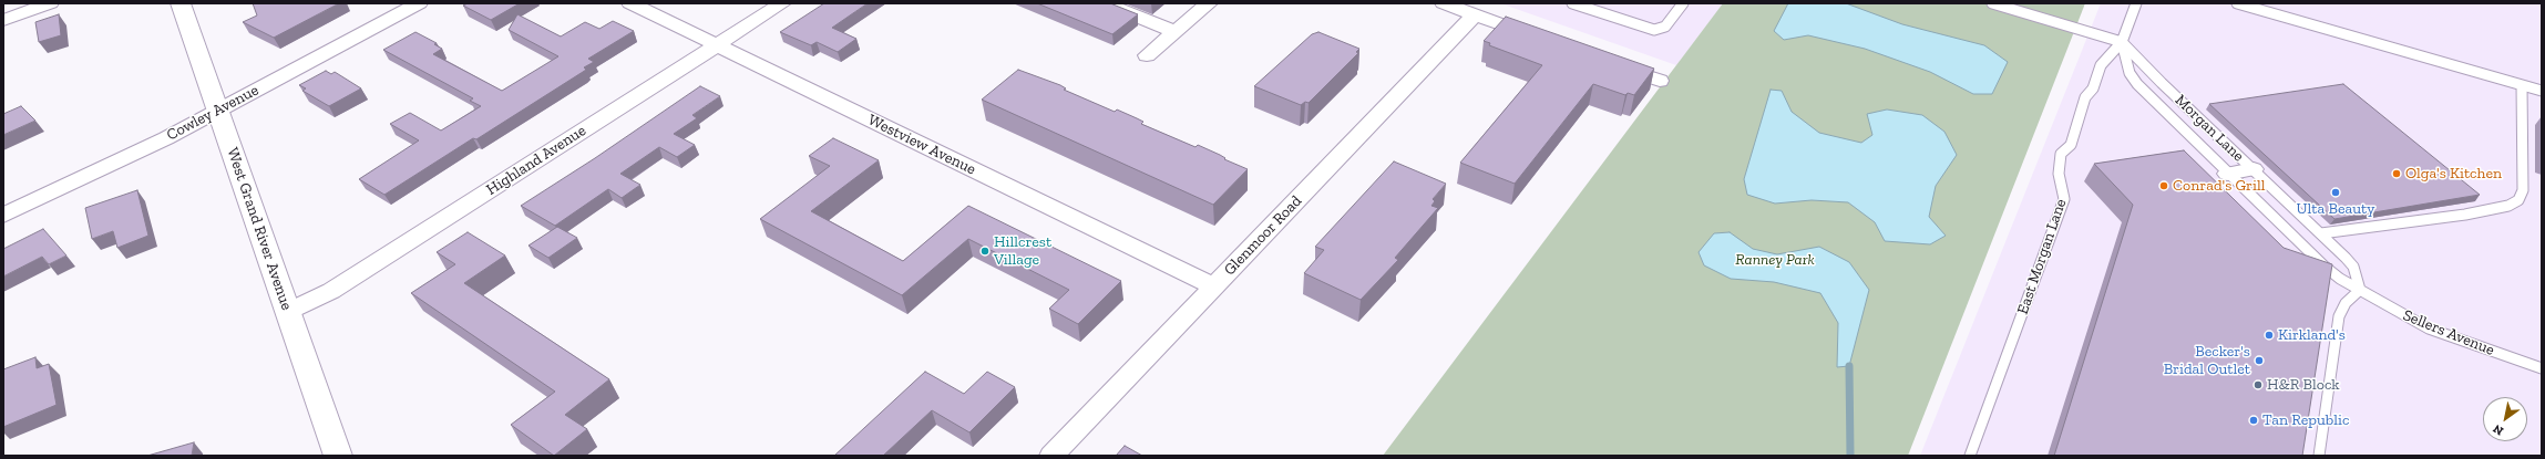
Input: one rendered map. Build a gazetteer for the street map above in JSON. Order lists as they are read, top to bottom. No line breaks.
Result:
{"streets":{"main road":["West Grand River Avenue"],"street":["Cowley Avenue","Westview Avenue","Highland Avenue","Glenmoor Road"],"lane":["Morgan Lane","East Morgan Lane","Sellers Avenue"]},"crossings":[["Cowley Avenue","West Grand River Avenue"],["Morgan Lane","East Morgan Lane"],["Morgan Lane","Sellers Avenue"],["Westview Avenue","Highland Avenue"],["Westview Avenue","Glenmoor Road"],["Highland Avenue","West Grand River Avenue"]],"parks":["Ranney Park"],"places":["Olga's Kitchen","Conrad's Grill","Ulta Beauty","Hillcrest Village","Kirkland's","Becker's Bridal Outlet","H&R Block","Tan Republic"],"north":"bottom left"}
